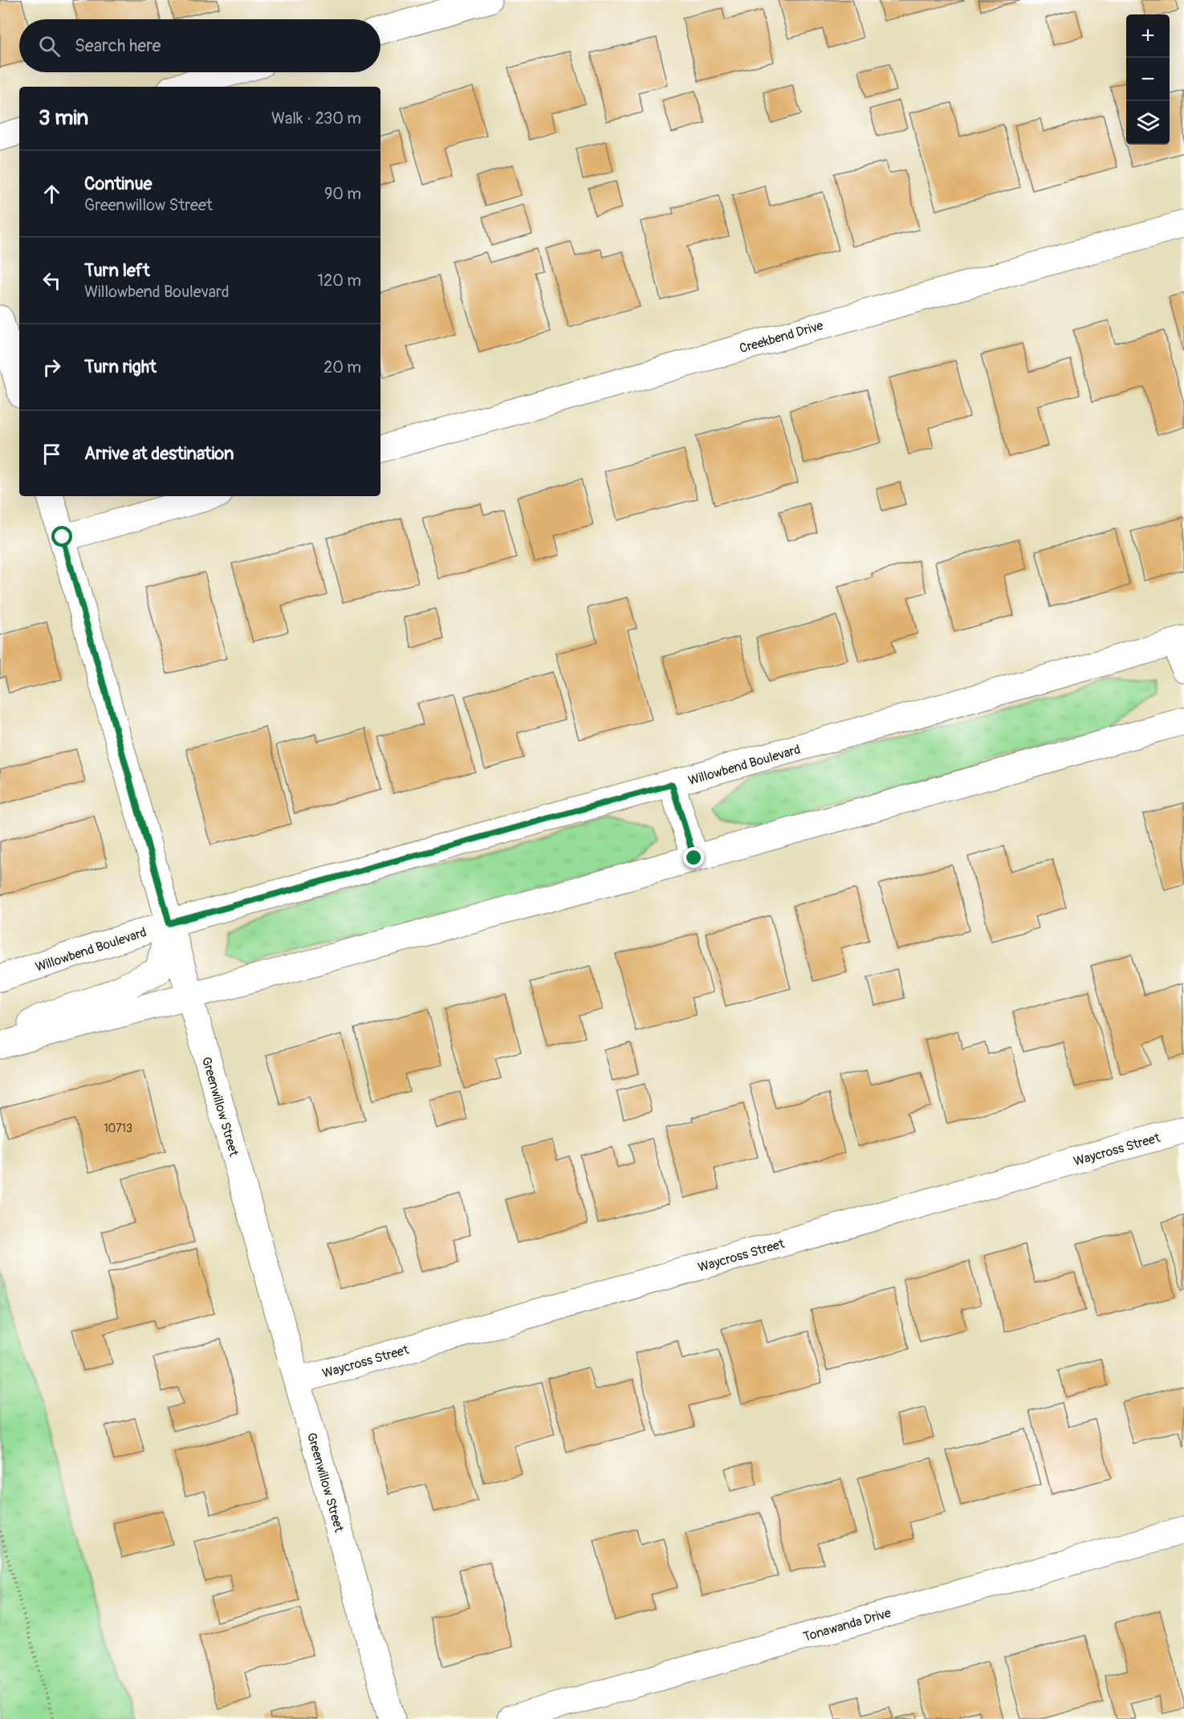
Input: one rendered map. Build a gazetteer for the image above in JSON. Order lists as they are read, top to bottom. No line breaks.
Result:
{"streets":{"street":["Creekbend Drive","Willowbend Boulevard","Greenwillow Street","Waycross Street","Tonawanda Drive"]},"crossings":[["Willowbend Boulevard","Greenwillow Street"],["Greenwillow Street","Waycross Street"]],"house_numbers":["10713"],"page":{"map_buttons":["+","−"],"search":"Search here","heading":["3 min","Walk · 230 m"],"list":[["Continue","Greenwillow Street","90 m"],["Turn left","Willowbend Boulevard","120 m"],["Turn right","20 m"],"Arrive at destination"]}}
